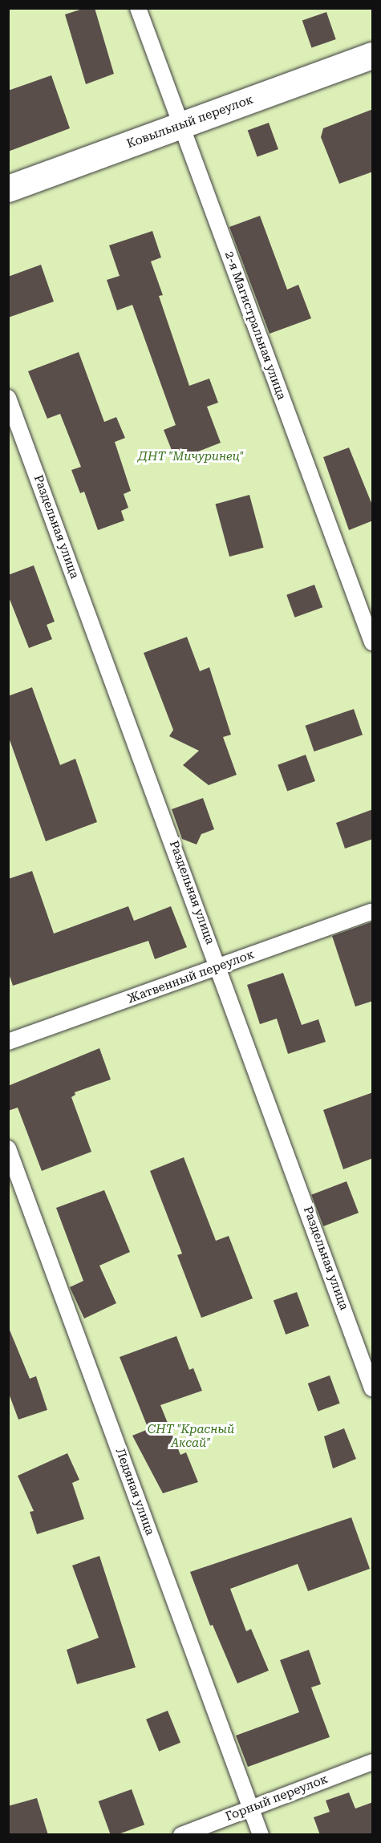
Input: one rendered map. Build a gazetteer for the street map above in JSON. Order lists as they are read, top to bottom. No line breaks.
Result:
{"streets":{"street":["Ковыльный переулок"],"lane":["2-я Магистральная улица","Раздельная улица","Жатвенный переулок","Ледяная улица","Горный переулок"]},"crossings":[["Ковыльный переулок","2-я Магистральная улица"],["Раздельная улица","Жатвенный переулок"],["Ледяная улица","Горный переулок"]],"parks":["ДНТ \"Мичуринец\"","СНТ \"Красный Аксай\""]}
